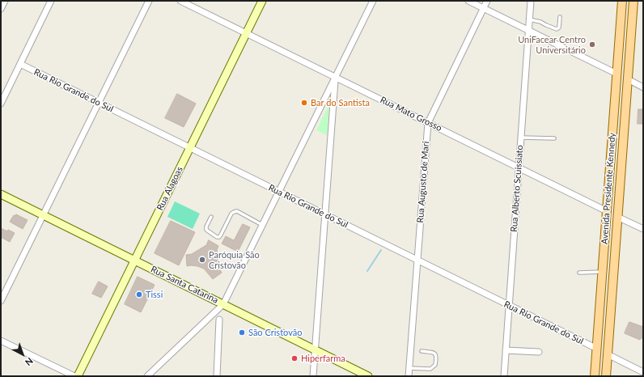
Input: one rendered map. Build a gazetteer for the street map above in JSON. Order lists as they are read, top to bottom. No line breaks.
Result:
{"streets":{"main road":["Avenida Presidente Kennedy"],"street":["Rua Rio Grande do Sul","Rua Mato Grosso","Rua Augusto de Mari","Rua Alagoas","Rua Alberto Scuissiato","Rua Santa Catarina"]},"crossings":[["Rua Rio Grande do Sul","Rua Augusto de Mari"],["Rua Rio Grande do Sul","Rua Alagoas"],["Rua Rio Grande do Sul","Rua Alberto Scuissiato"],["Rua Rio Grande do Sul","Avenida Presidente Kennedy"],["Rua Mato Grosso","Rua Augusto de Mari"],["Rua Mato Grosso","Rua Alagoas"],["Rua Mato Grosso","Rua Alberto Scuissiato"],["Rua Mato Grosso","Avenida Presidente Kennedy"],["Rua Alagoas","Rua Santa Catarina"]],"places":["UniFacear Centro Universitário","Bar do Santista","Paróquia São Cristovão","Tissi","São Cristovão","Hiperfarma"],"north":"bottom right"}
